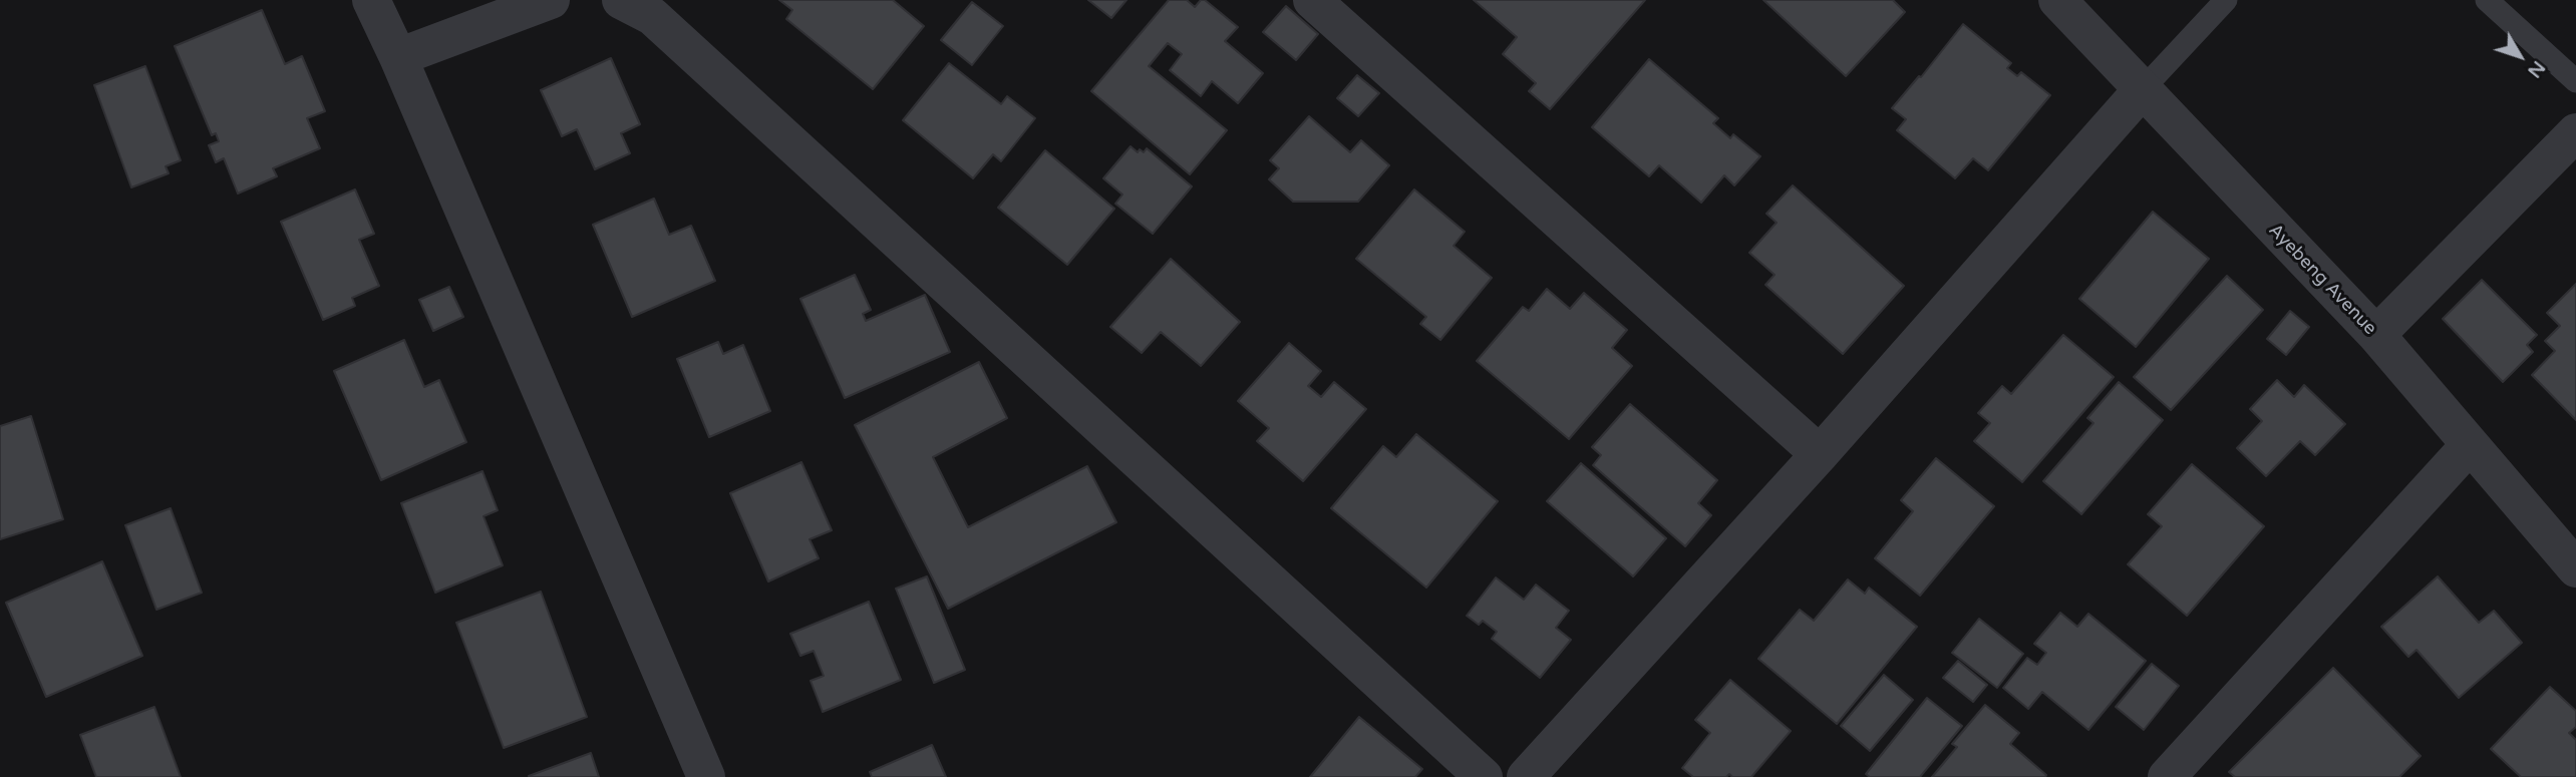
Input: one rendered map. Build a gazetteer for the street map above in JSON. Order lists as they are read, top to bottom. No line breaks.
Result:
{"streets":{"street":["Ayebeng Avenue"]},"north":"bottom right"}
